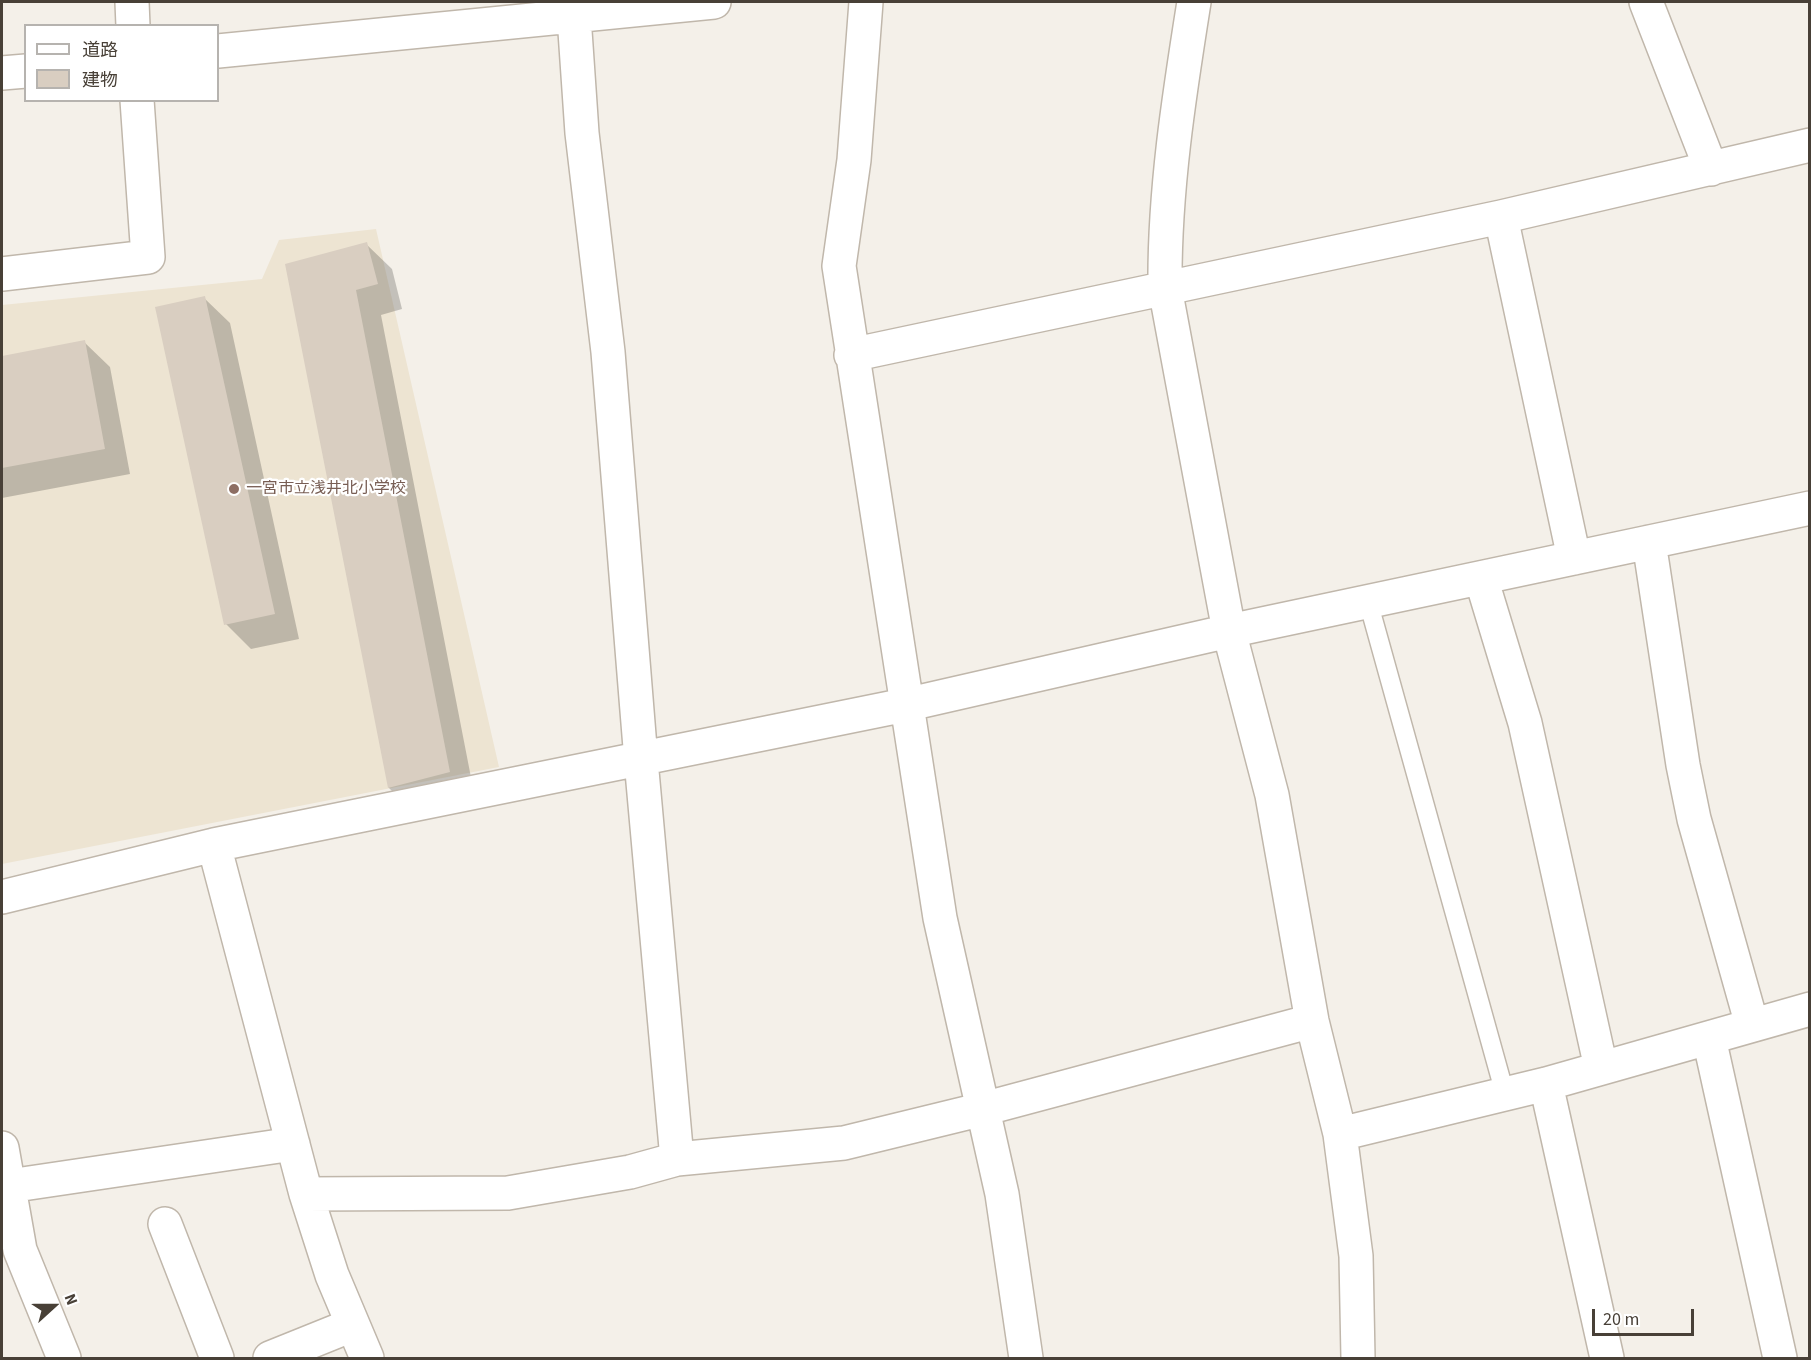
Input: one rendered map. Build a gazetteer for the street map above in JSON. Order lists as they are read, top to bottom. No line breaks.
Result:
{"places":["一宮市立浅井北小学校"],"legend":["道路","建物"],"scale_bar":"20 m","north":"right"}
